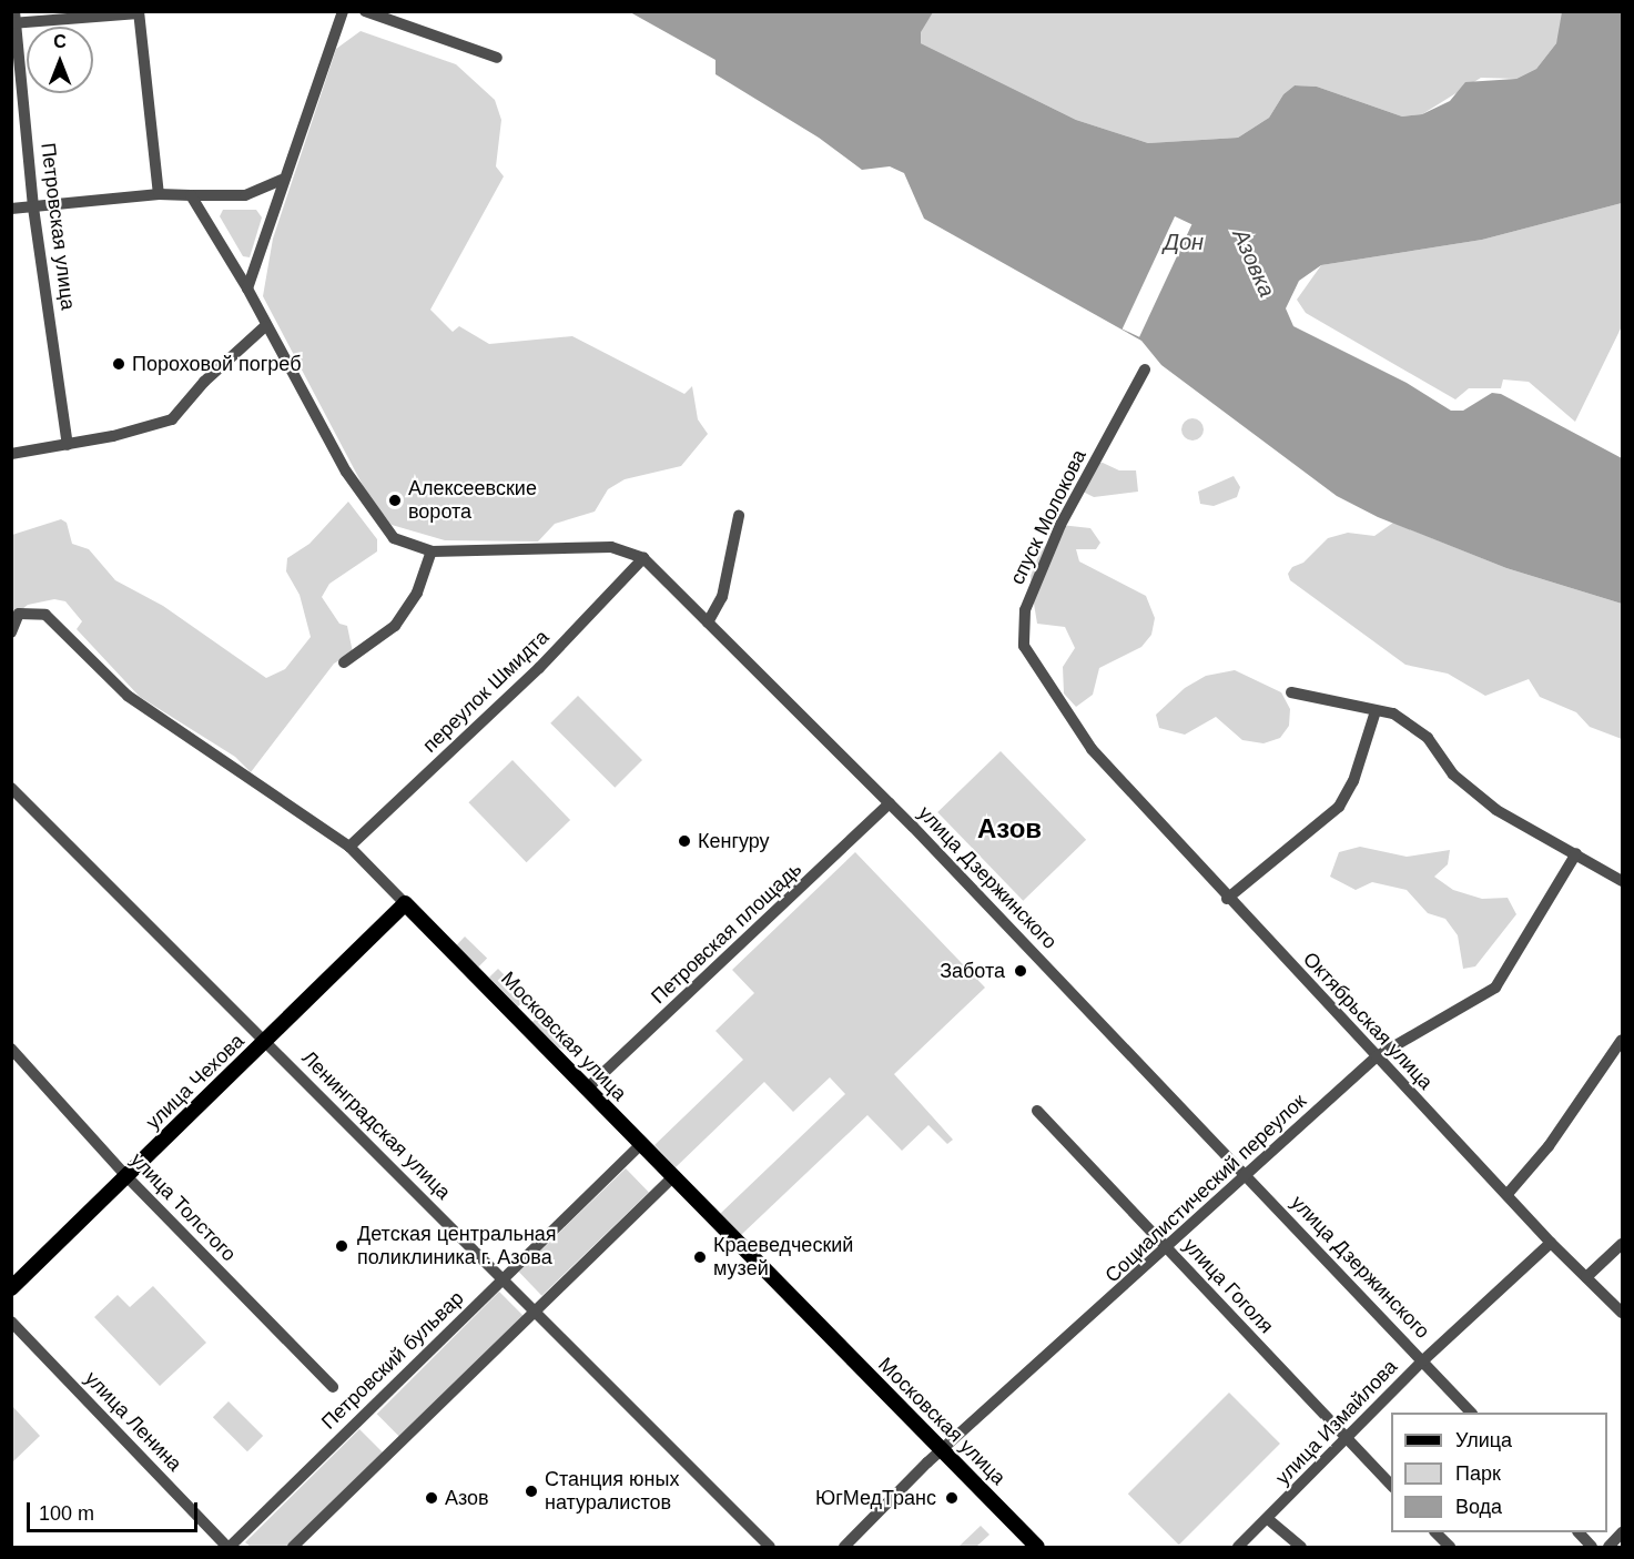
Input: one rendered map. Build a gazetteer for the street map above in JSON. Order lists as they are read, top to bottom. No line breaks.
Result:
{"streets":{"main road":["Московская улица","улица Чехова"],"street":["Петровская улица","спуск Молокова","переулок Шмидта","улица Дзержинского","Петровская площадь","Октябрьская улица","Ленинградская улица","Социалистический переулок","улица Толстого","улица Гоголя","Петровский бульвар","улица Ленина","улица Измайлова"]},"crossings":[["спуск Молокова","Октябрьская улица"],["переулок Шмидта","улица Дзержинского"],["переулок Шмидта","Московская улица"],["улица Дзержинского","Петровская площадь"],["улица Дзержинского","Социалистический переулок"],["улица Дзержинского","улица Измайлова"],["Петровская площадь","Московская улица"],["Октябрьская улица","Социалистический переулок"],["Октябрьская улица","улица Измайлова"],["Московская улица","улица Чехова"],["Московская улица","Социалистический переулок"],["Московская улица","Петровский бульвар"],["улица Чехова","Ленинградская улица"],["улица Чехова","улица Толстого"],["Ленинградская улица","Петровский бульвар"],["Социалистический переулок","улица Гоголя"],["улица Гоголя","улица Измайлова"],["Петровский бульвар","улица Ленина"]],"districts":["Азов"],"water":["Дон","Азовка"],"places":["Пороховой погреб","Алексеевские ворота","Кенгуру","Забота","Детская центральная поликлиника г. Азова","Краеведческий музей","Станция юных натуралистов","Азов","ЮгМедТранс"],"legend":["Улица","Парк","Вода"],"scale_bar":"100 m","north":"top"}
